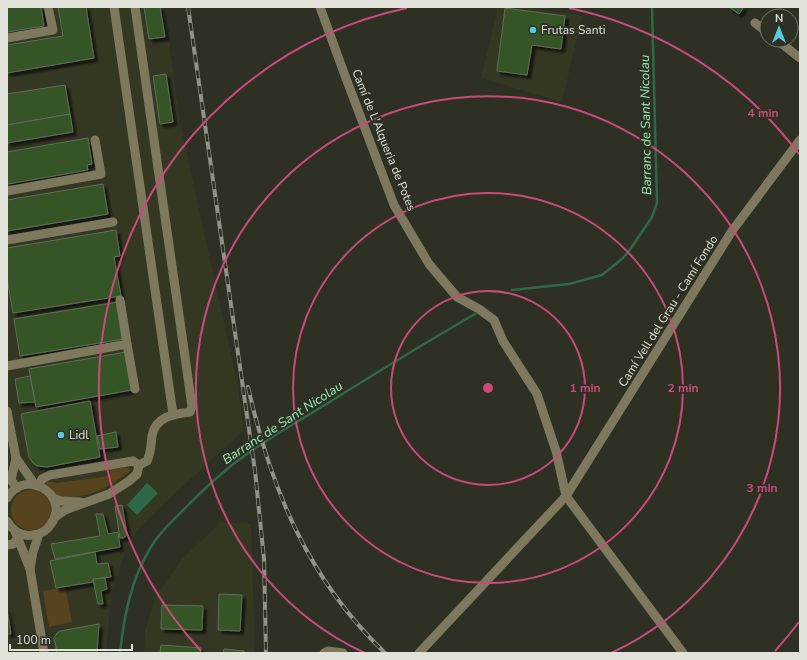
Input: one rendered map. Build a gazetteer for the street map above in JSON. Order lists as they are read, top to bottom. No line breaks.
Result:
{"streets":{"street":["Camí de L'Alqueria de Potes","Camí Vell del Grau - Camí Fondo"]},"crossings":[["Camí de L'Alqueria de Potes","Camí Vell del Grau - Camí Fondo"]],"water":["Barranc de Sant Nicolau"],"places":["Frutas Santi","Lidl"],"scale_bar":"100 m","north":"top","rings":["4 min","1 min","2 min","3 min"]}
